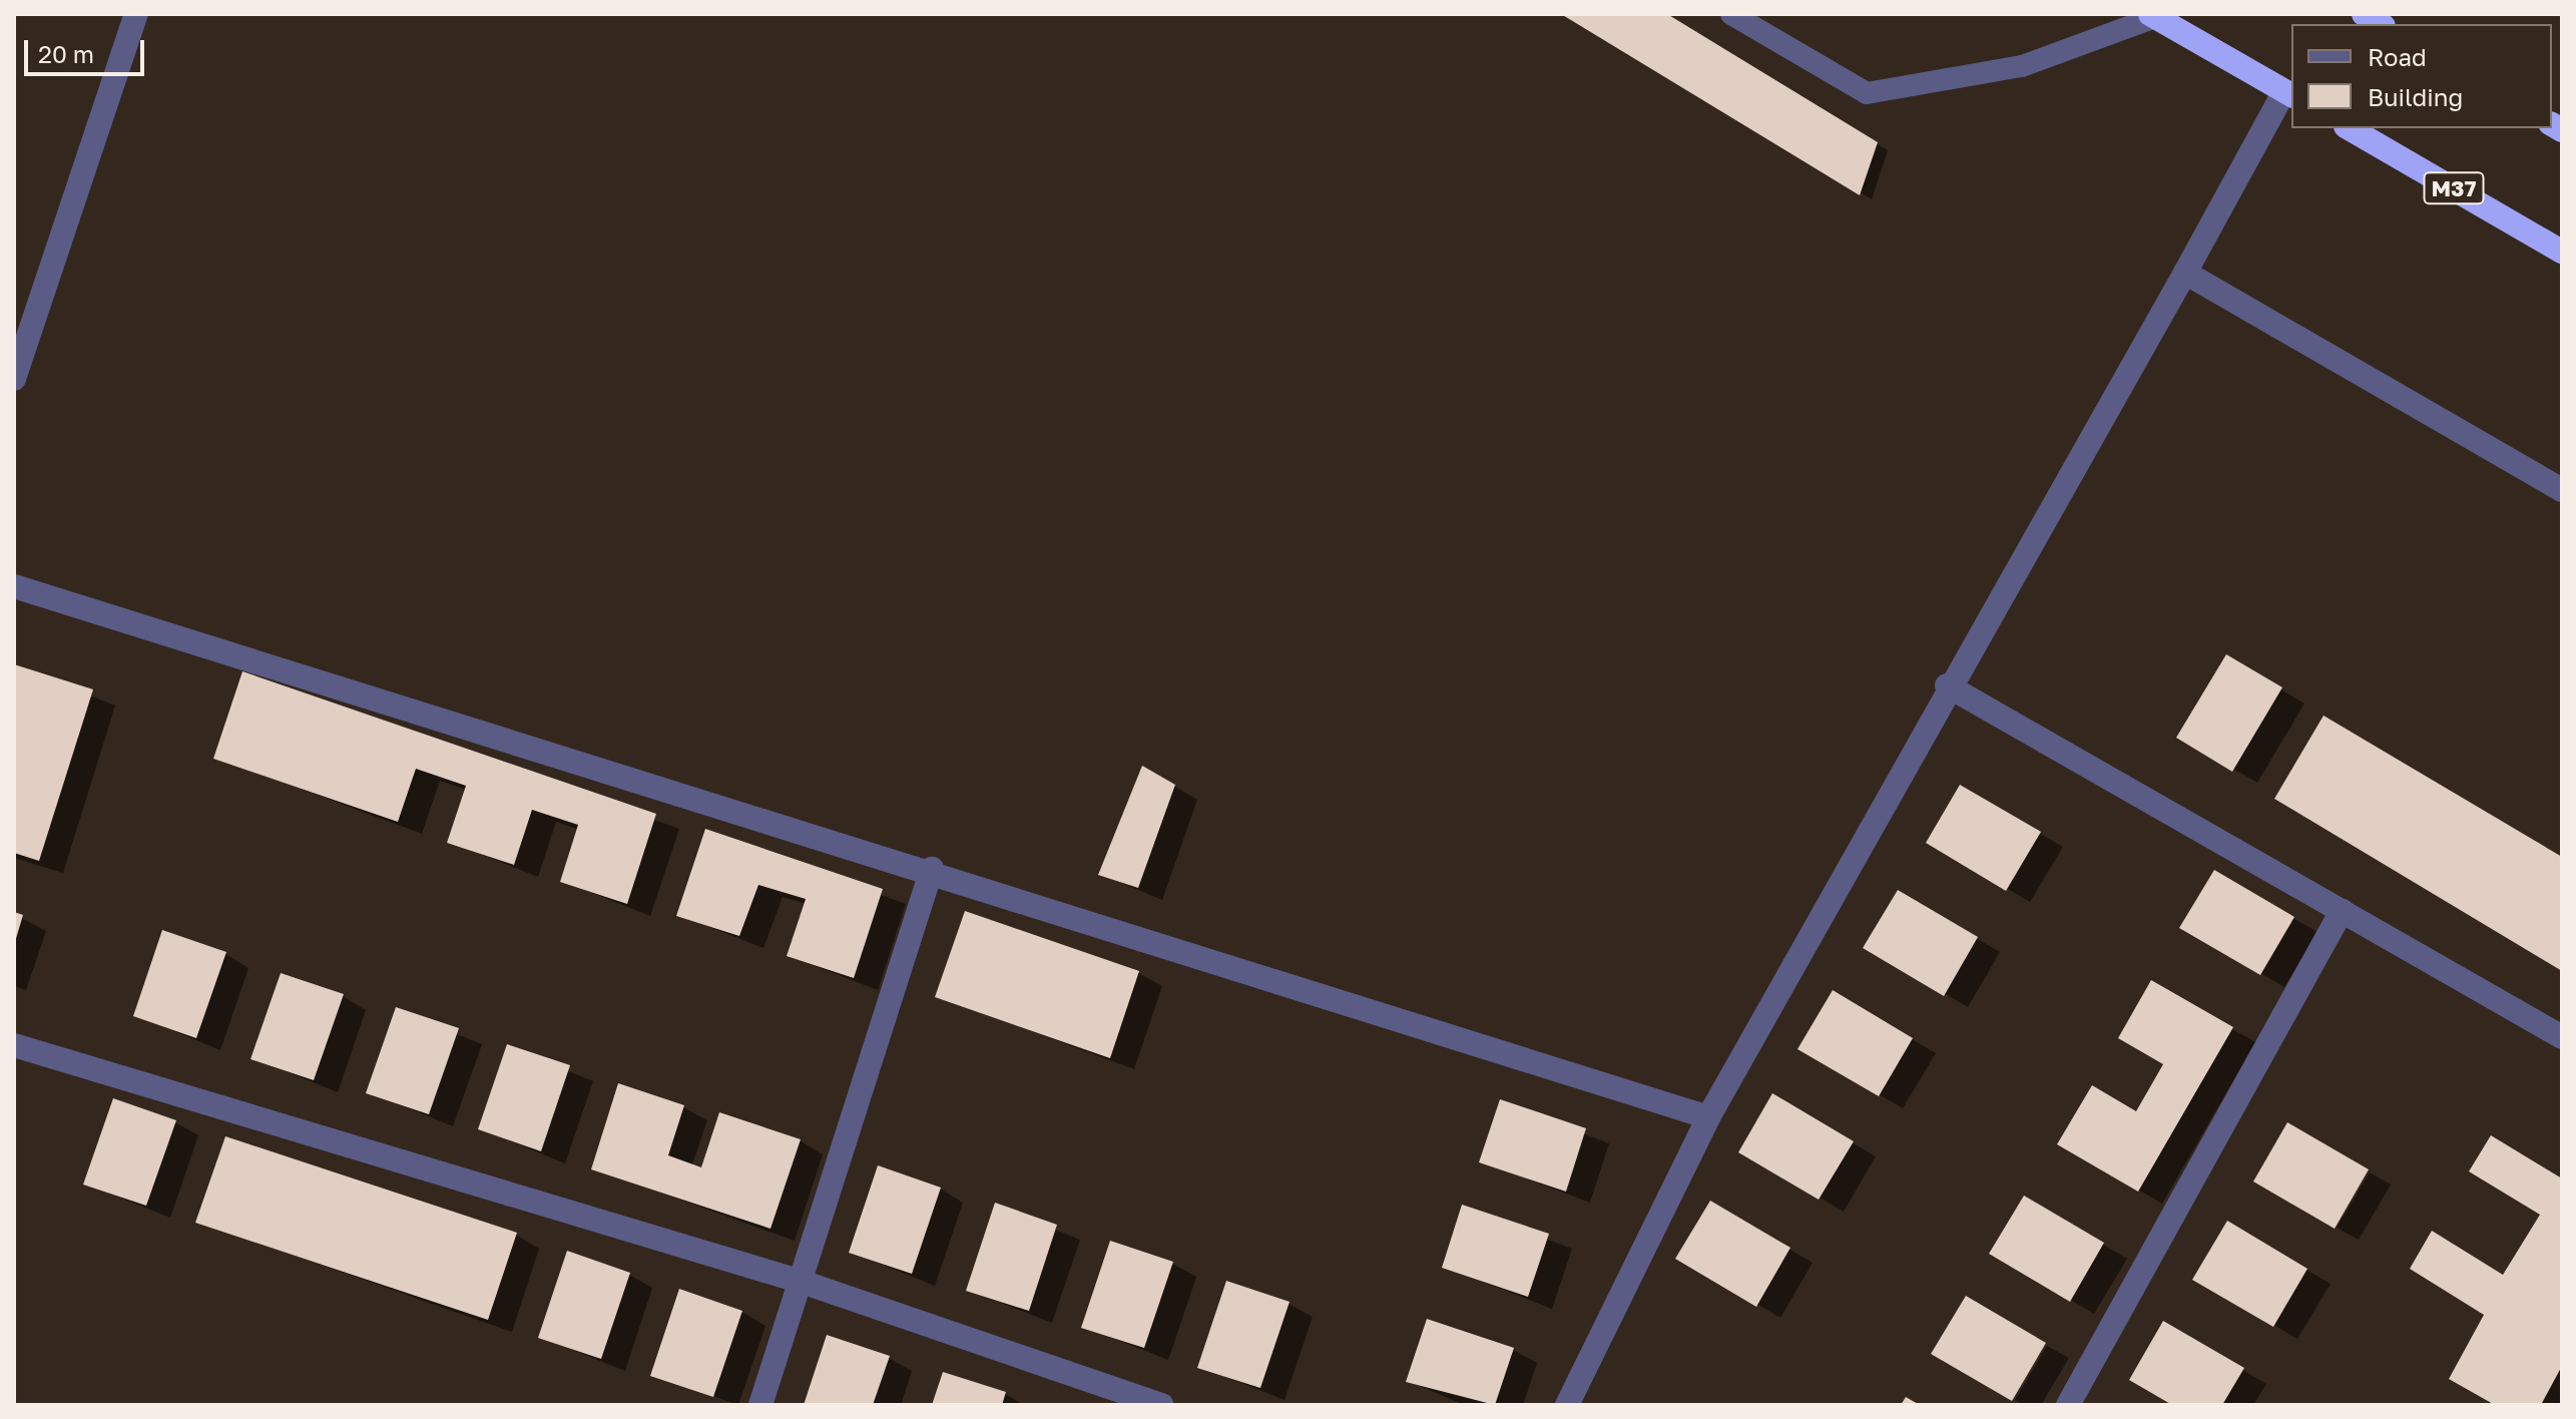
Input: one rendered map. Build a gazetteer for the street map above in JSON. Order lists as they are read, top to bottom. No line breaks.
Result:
{"streets":{"highway":["M37"]},"legend":["Road","Building"],"scale_bar":"20 m"}
